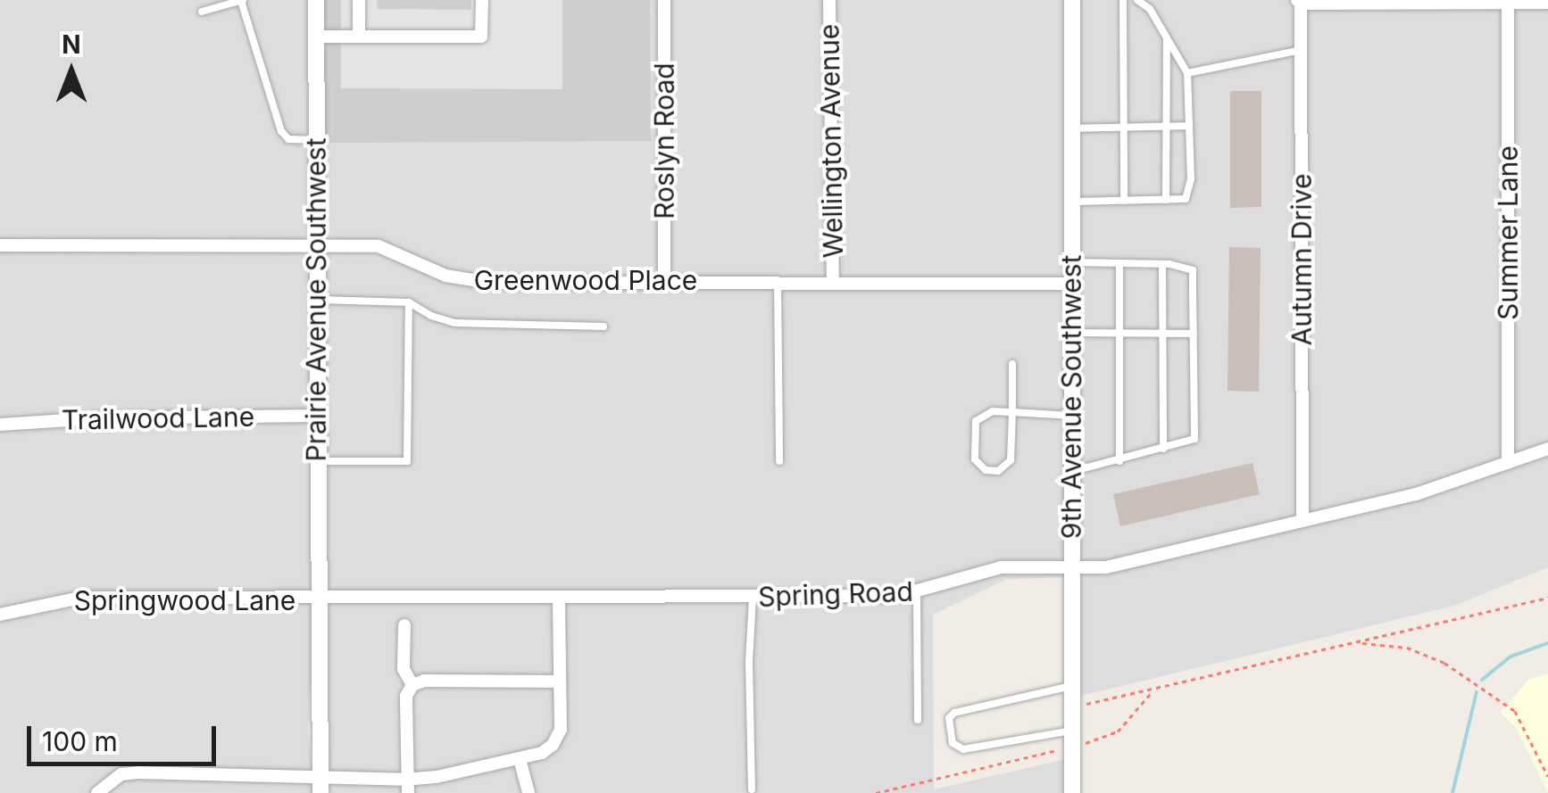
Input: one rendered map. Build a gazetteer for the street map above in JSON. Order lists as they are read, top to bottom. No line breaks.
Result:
{"streets":{"street":["Roslyn Road","Wellington Avenue","Summer Lane","Autumn Drive","Greenwood Place","Prairie Avenue Southwest","9th Avenue Southwest","Trailwood Lane","Spring Road","Springwood Lane"]},"crossings":[["Roslyn Road","Greenwood Place"],["Wellington Avenue","Greenwood Place"],["Summer Lane","Spring Road"],["Autumn Drive","Spring Road"],["Greenwood Place","Prairie Avenue Southwest"],["Greenwood Place","9th Avenue Southwest"],["Prairie Avenue Southwest","Trailwood Lane"],["Prairie Avenue Southwest","Spring Road"],["Prairie Avenue Southwest","Springwood Lane"],["9th Avenue Southwest","Spring Road"],["Spring Road","Springwood Lane"]],"scale_bar":"100 m","north":"top"}
